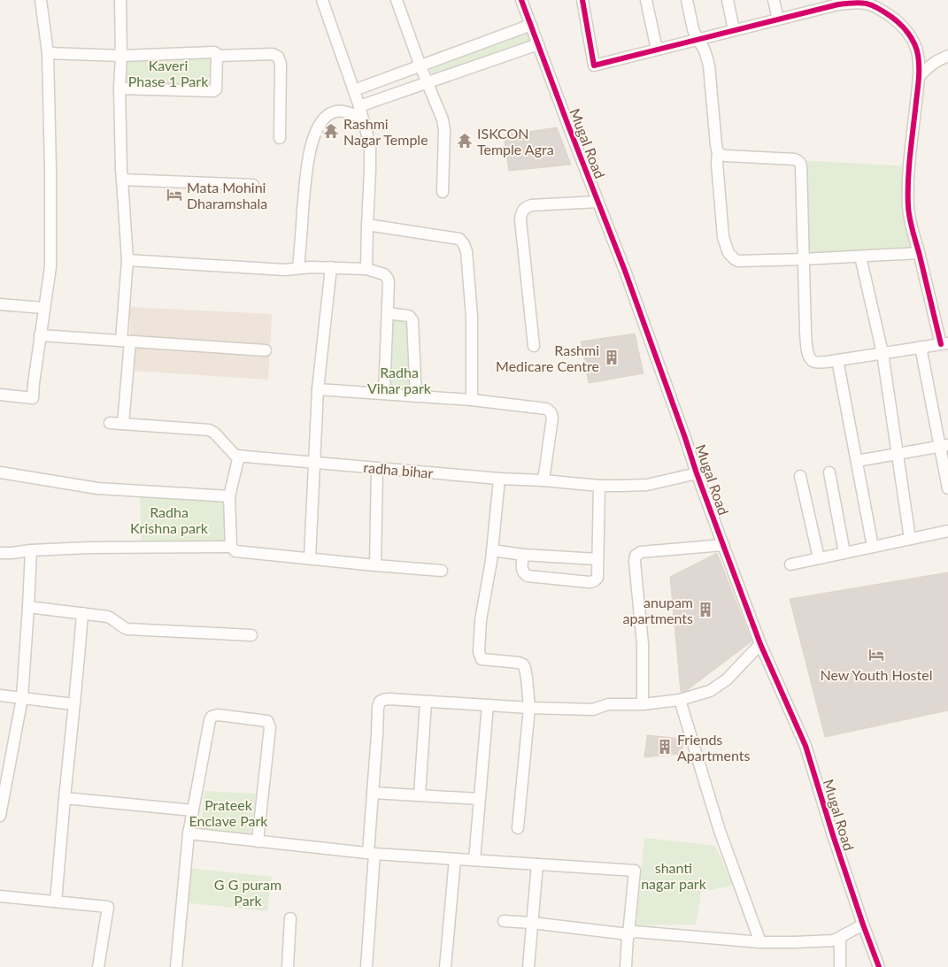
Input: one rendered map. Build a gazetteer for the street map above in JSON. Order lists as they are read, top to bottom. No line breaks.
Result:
{"streets":{"street":["Mugal Road","radha bihar"]},"crossings":[["Mugal Road","radha bihar"]],"parks":["Kaveri Phase 1 Park","Radha Vihar park","Radha Krishna park","Prateek Enclave Park","shanti nagar park","G G puram Park"],"places":{"temple":["Rashmi Nagar Temple","ISKCON Temple Agra"],"hotel":["Mata Mohini Dharamshala","New Youth Hostel"],"building":["Rashmi Medicare Centre","anupam apartments","Friends Apartments"]}}
